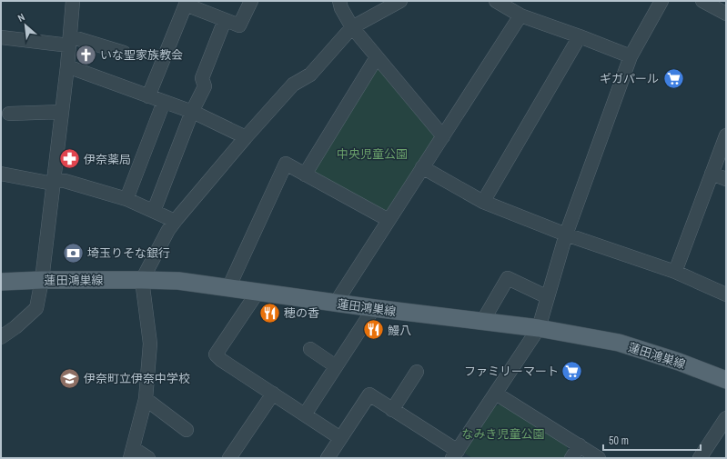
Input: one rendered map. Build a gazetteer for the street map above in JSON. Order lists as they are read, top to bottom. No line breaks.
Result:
{"streets":{"main road":["蓮田鴻巣線"]},"parks":["中央児童公園","なみき児童公園"],"places":{"church":["いな聖家族教会"],"supermarket":["ギガパール","ファミリーマート"],"pharmacy":["伊奈薬局"],"bank":["埼玉りそな銀行"],"restaurant":["穂の香","鰻八"],"school or university":["伊奈町立伊奈中学校"]},"scale_bar":"50 m","north":"top left"}
